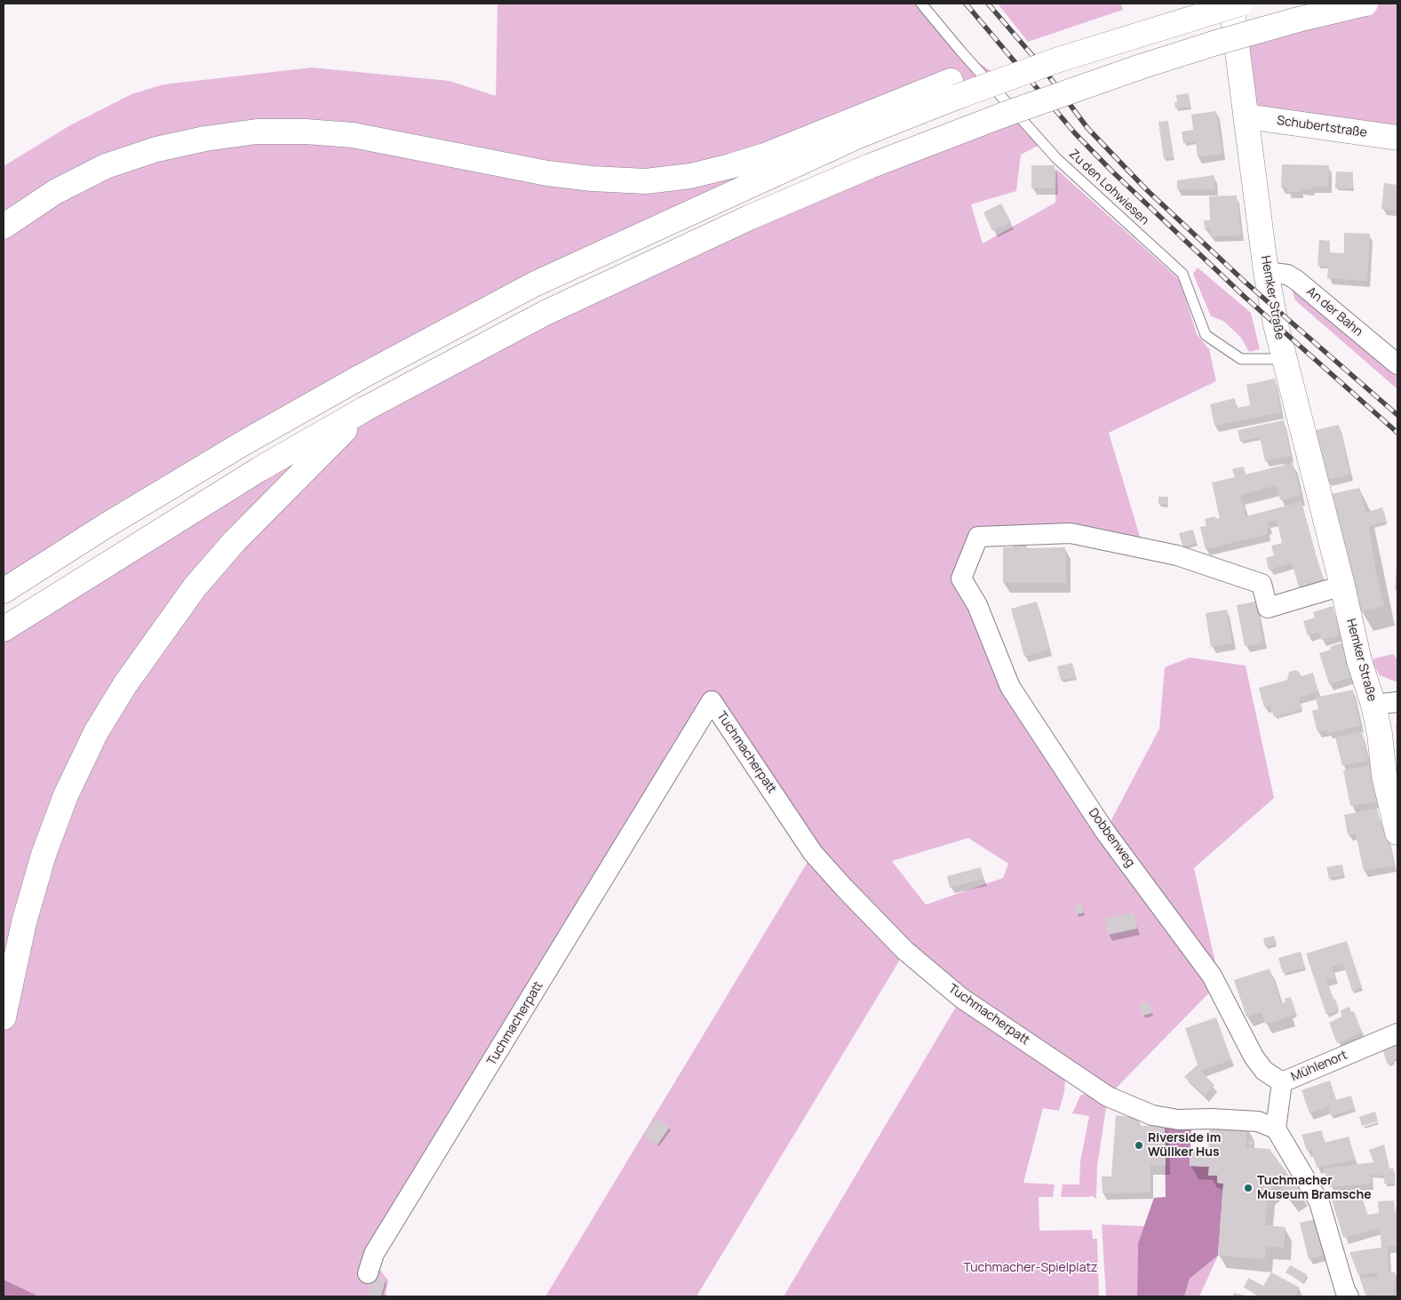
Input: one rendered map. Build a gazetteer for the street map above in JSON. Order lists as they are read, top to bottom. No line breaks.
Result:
{"streets":{"main road":["Schubertstraße","Hemker Straße"],"street":["An der Bahn","Tuchmacherpatt","Dobbenweg","Mühlenort"],"lane":["Zu den Lohwiesen"]},"crossings":[["Schubertstraße","Hemker Straße"],["Zu den Lohwiesen","Hemker Straße"],["Hemker Straße","An der Bahn"],["Hemker Straße","Dobbenweg"],["Tuchmacherpatt","Mühlenort"],["Dobbenweg","Mühlenort"]],"parks":["Tuchmacher-Spielplatz"],"places":["Riverside im Wüllker Hus","Tuchmacher Museum Bramsche"]}
